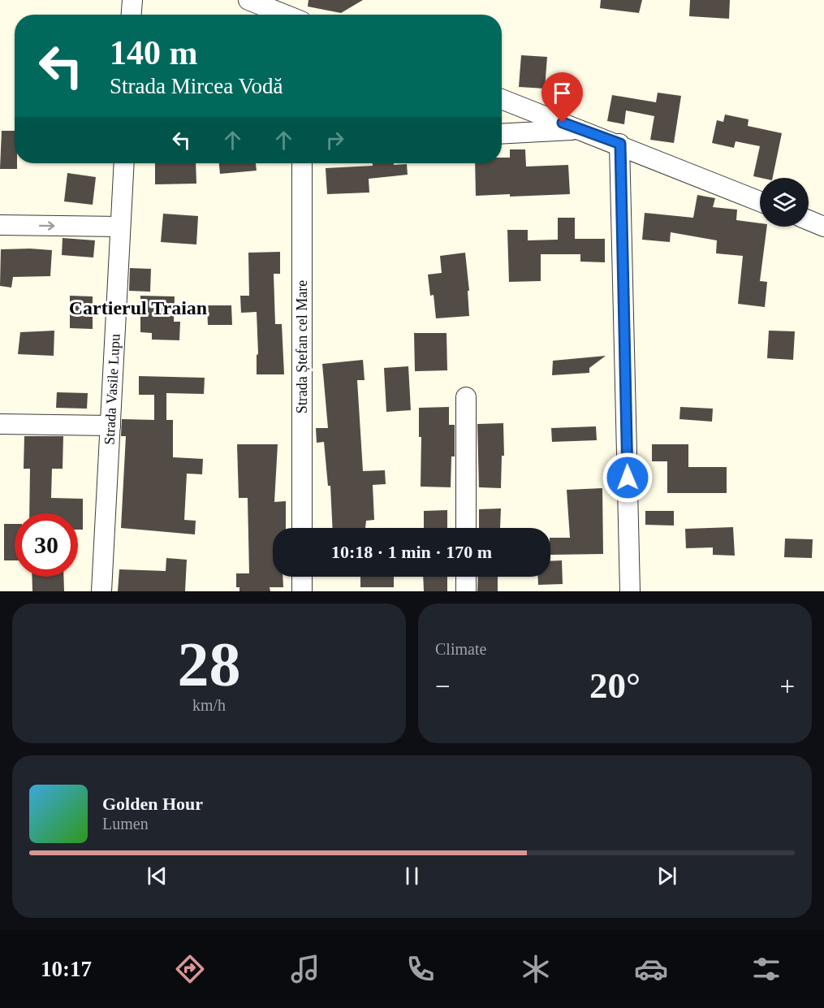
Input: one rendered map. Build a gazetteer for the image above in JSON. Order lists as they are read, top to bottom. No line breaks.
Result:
{"streets":{"street":["Strada Ștefan cel Mare","Strada Vasile Lupu"]},"districts":["Cartierul Traian"],"page":{"turn":["140 m","Strada Mircea Vodă"],"limit":"30","trip":"10:18 · 1 min · 170 m","tile":[["28","km/h"],"Climate"],"heat":["−","20°","+"],"song":["Golden Hour","Lumen"],"tabs":"10:17"}}
